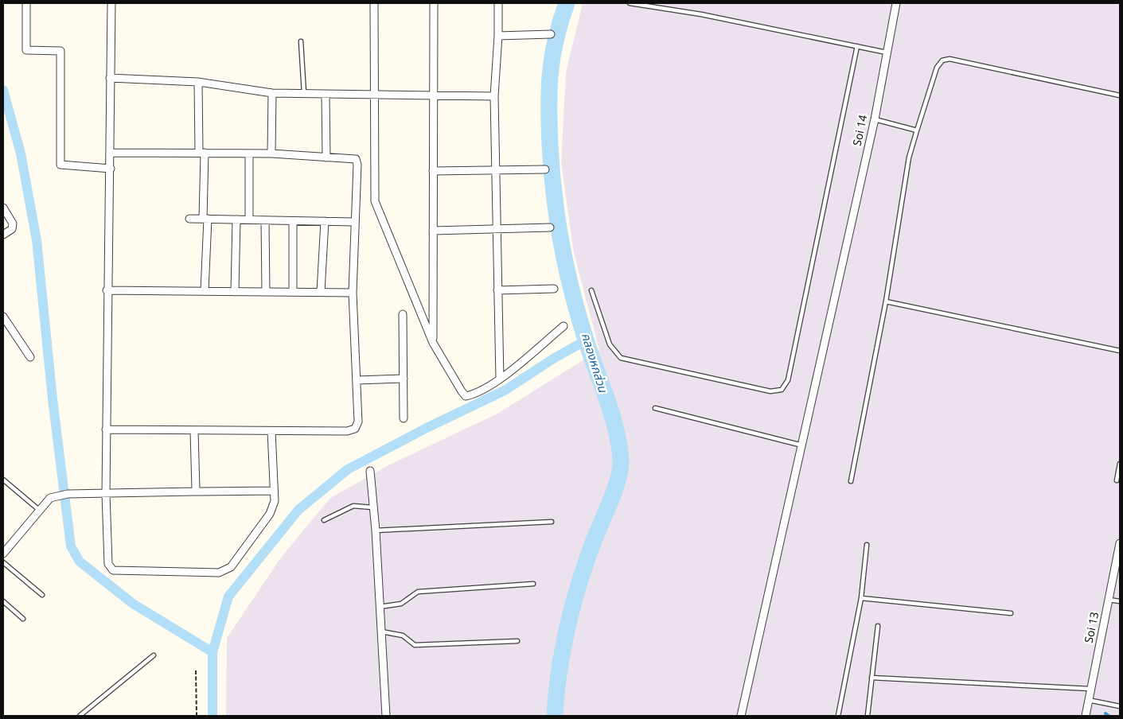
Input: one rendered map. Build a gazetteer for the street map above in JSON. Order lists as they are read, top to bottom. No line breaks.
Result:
{"streets":{"street":["Soi 14","Soi 13"]},"water":["คลองหกส่วน"]}
